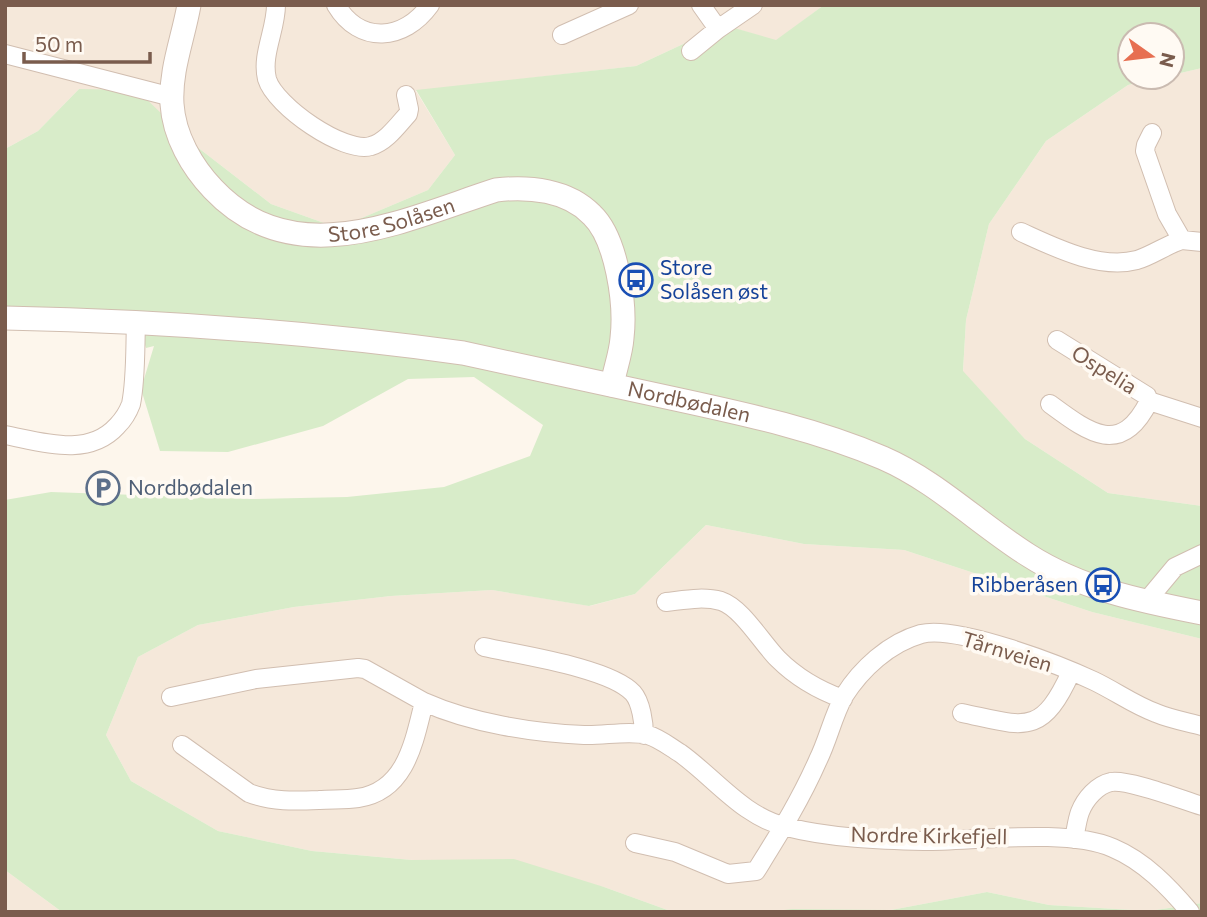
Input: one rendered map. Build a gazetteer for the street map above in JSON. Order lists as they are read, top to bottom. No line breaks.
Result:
{"streets":{"street":["Store Solåsen","Ospelia","Nordbødalen","Tårnveien","Nordre Kirkefjell"]},"crossings":[["Store Solåsen","Nordbødalen"],["Tårnveien","Nordre Kirkefjell"]],"places":{"bus stop":["Store Solåsen øst","Ribberåsen"],"parking":["Nordbødalen"]},"scale_bar":"50 m","north":"right"}
